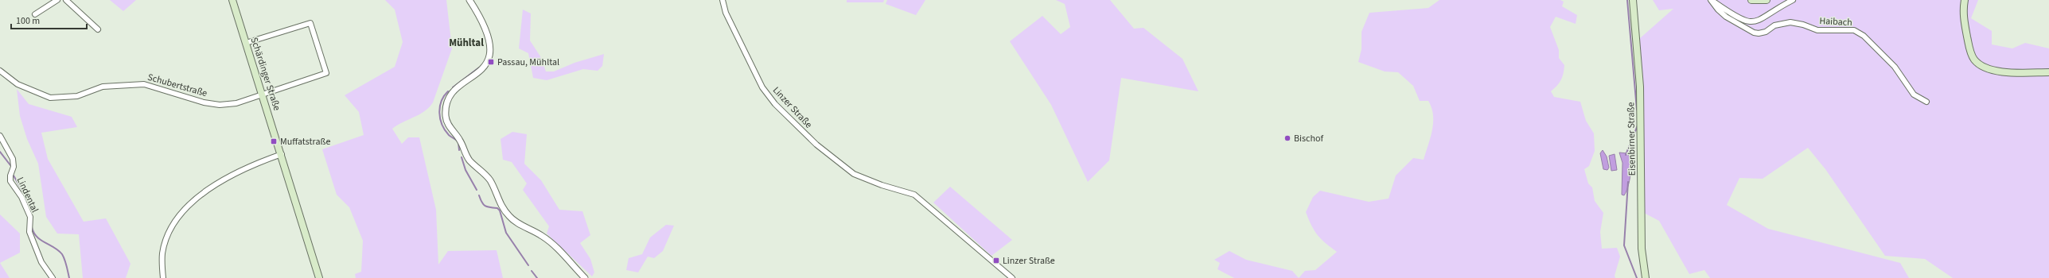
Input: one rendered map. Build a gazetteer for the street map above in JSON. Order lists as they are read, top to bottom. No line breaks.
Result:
{"streets":{"main road":["Schärdinger Straße","Eisenbirner Straße"],"street":["Haibach","Schubertstraße","Linzer Straße","Lindental"]},"crossings":[["Schärdinger Straße","Schubertstraße"]],"districts":["Mühltal"],"places":{"transit":["Passau, Mühltal","Muffatstraße","Linzer Straße"],"other":["Bischof"]},"scale_bar":"100 m"}
